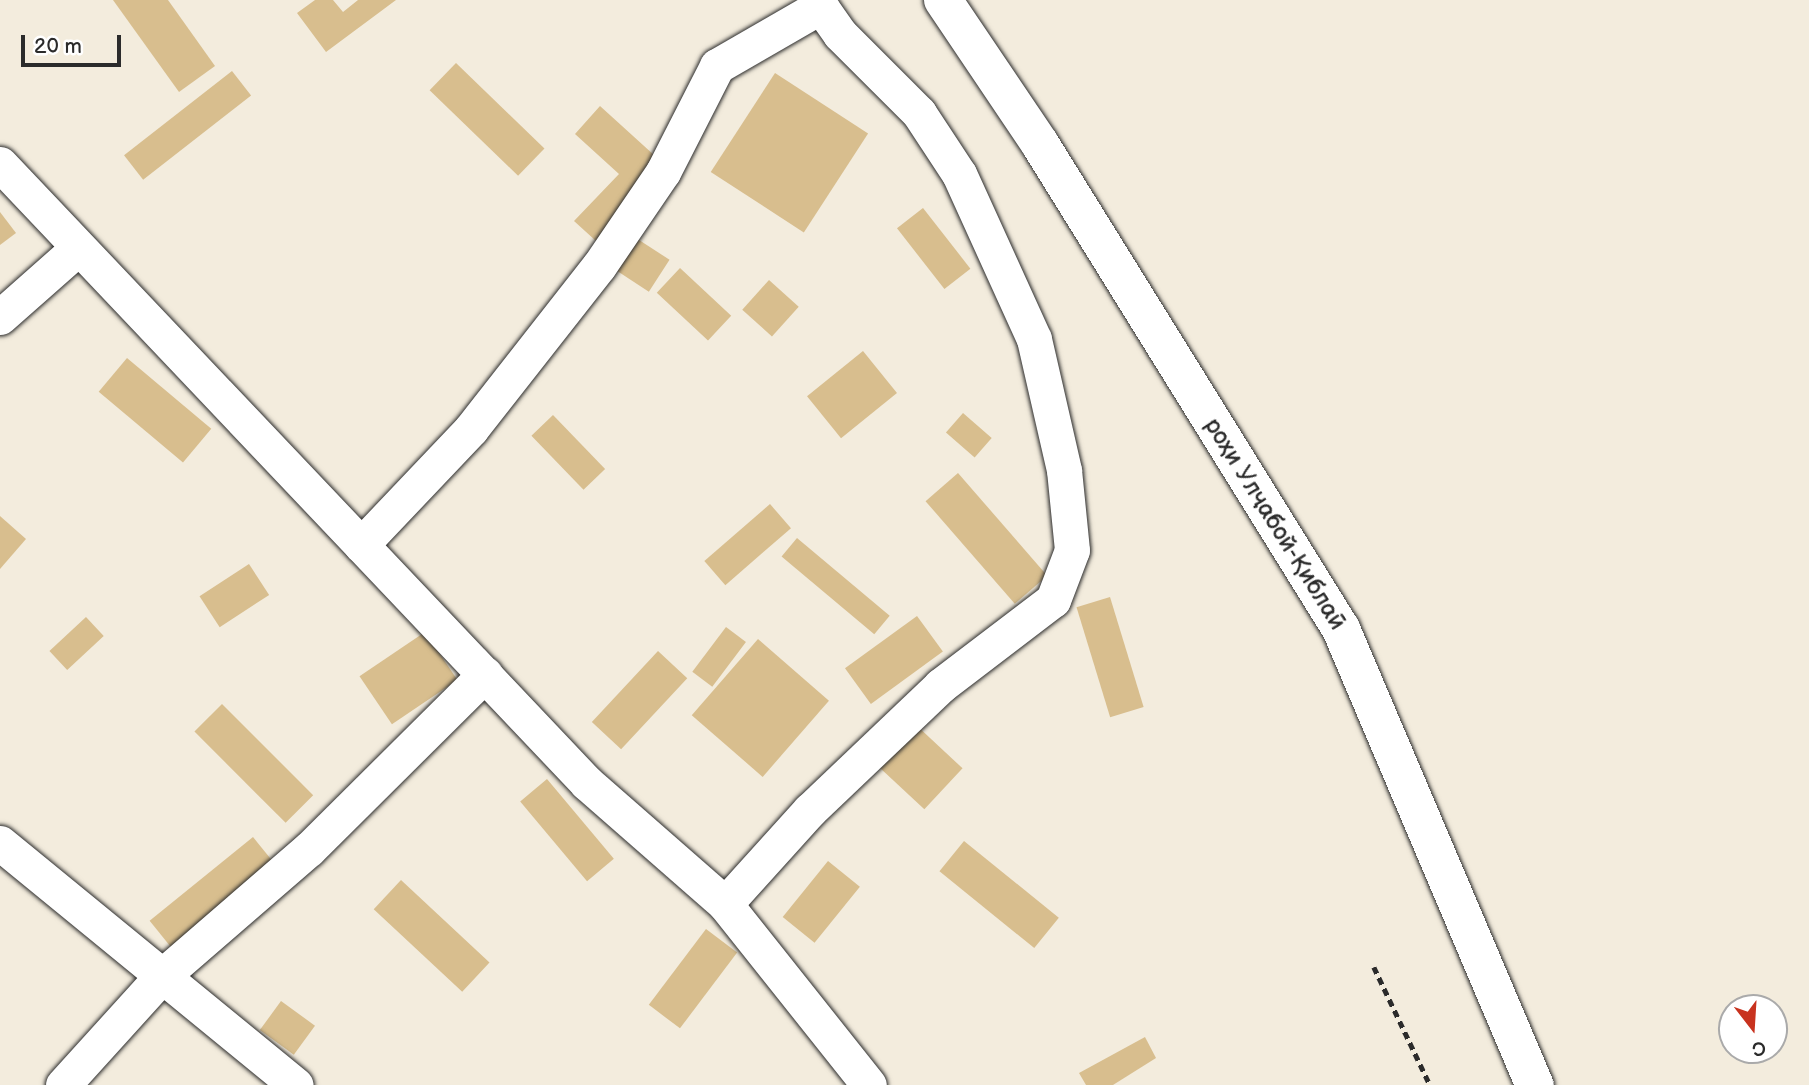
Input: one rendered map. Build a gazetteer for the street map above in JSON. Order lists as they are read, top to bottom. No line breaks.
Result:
{"streets":{"street":["роҳи Улҷабой-Қиблаӣ"]},"scale_bar":"20 m","north":"bottom"}
